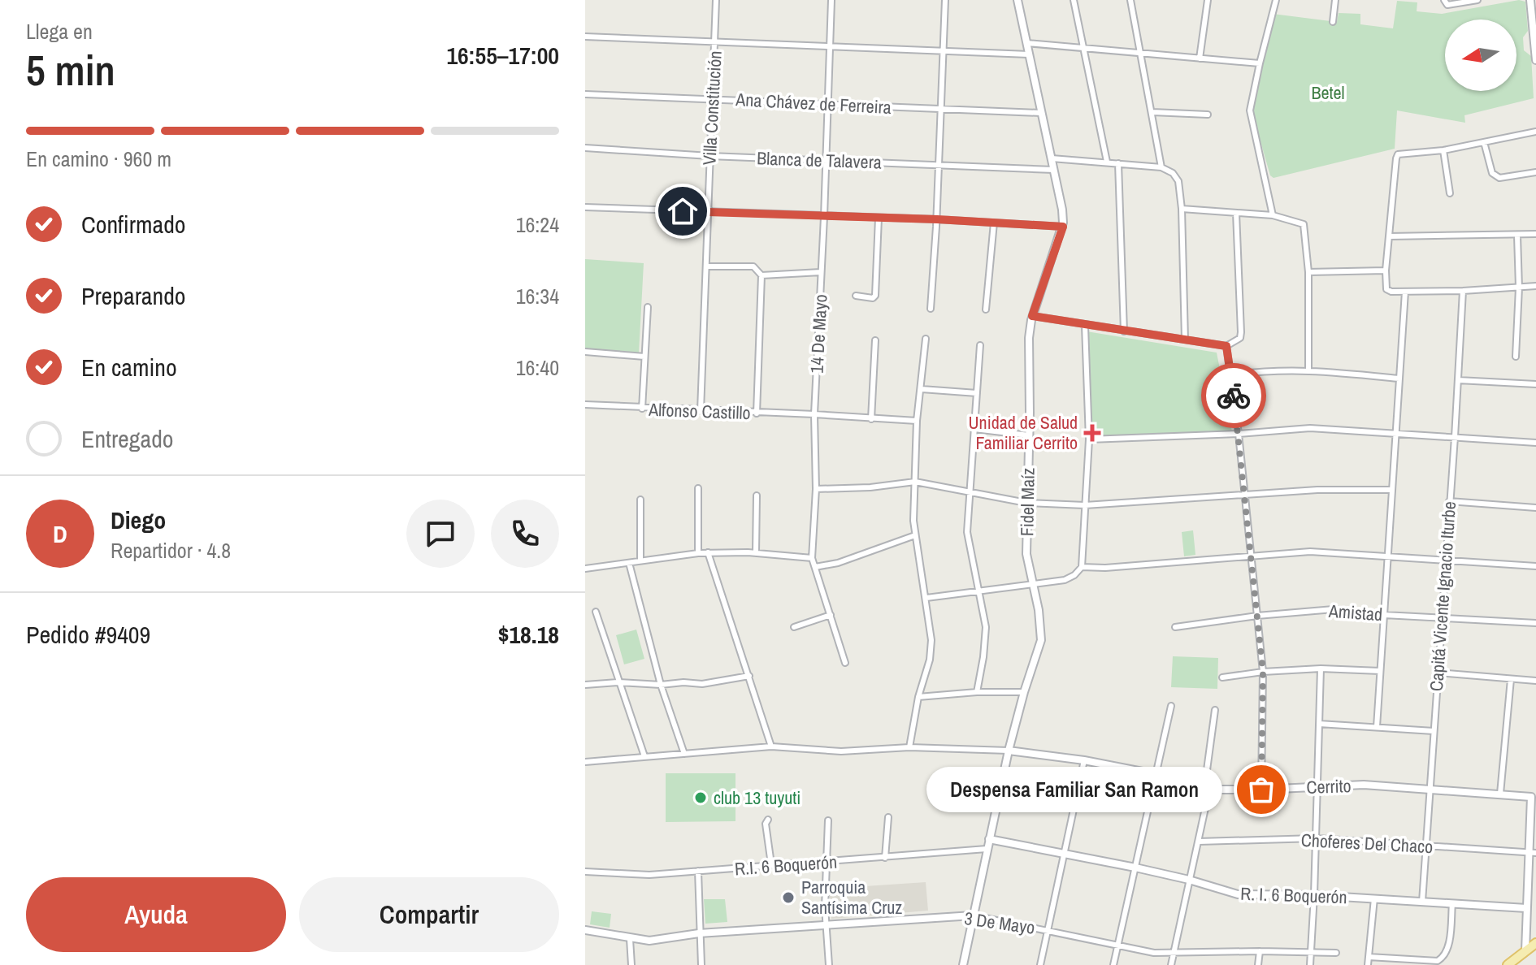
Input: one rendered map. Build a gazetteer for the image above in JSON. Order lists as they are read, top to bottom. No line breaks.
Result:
{"streets":{"street":["Ana Chávez de Ferreira","Villa Constitución","Blanca de Talavera","14 De Mayo","Alfonso Castillo","Fidel Maíz","Capitá Vicente Ignacio Iturbe","Amistad","Cerrito","Choferes Del Chaco","R.I. 6 Boquerón","R. I. 6 Boquerón","3 De Mayo"]},"crossings":[["Ana Chávez de Ferreira","Villa Constitución"],["Ana Chávez de Ferreira","14 De Mayo"],["Ana Chávez de Ferreira","Fidel Maíz"],["Villa Constitución","Blanca de Talavera"],["Villa Constitución","Alfonso Castillo"],["Blanca de Talavera","14 De Mayo"],["Blanca de Talavera","Fidel Maíz"],["14 De Mayo","Alfonso Castillo"],["Fidel Maíz","Cerrito"],["Fidel Maíz","R.I. 6 Boquerón"],["Fidel Maíz","R. I. 6 Boquerón"],["Fidel Maíz","3 De Mayo"],["Capitá Vicente Ignacio Iturbe","Amistad"],["Capitá Vicente Ignacio Iturbe","Cerrito"],["Capitá Vicente Ignacio Iturbe","Choferes Del Chaco"],["Capitá Vicente Ignacio Iturbe","R. I. 6 Boquerón"]],"parks":["Betel"],"places":{"health":["Unidad de Salud Familiar Cerrito"],"other":["Despensa Familiar San Ramon","club 13 tuyuti","Parroquia Santísima Cruz"]},"north":"left","page":{"heading":["5 min","Llega en","16:55–17:00"],"panel":["Diego","Repartidor · 4.8","Pedido #9409","$18.18"],"bar":"En camino · 960 m","list":[["Confirmado","16:24"],["Preparando","16:34"],["En camino","16:40"],"Entregado"],"round":"D","bubble":"Despensa Familiar San Ramon","buttons":["Ayuda","Compartir"]}}
